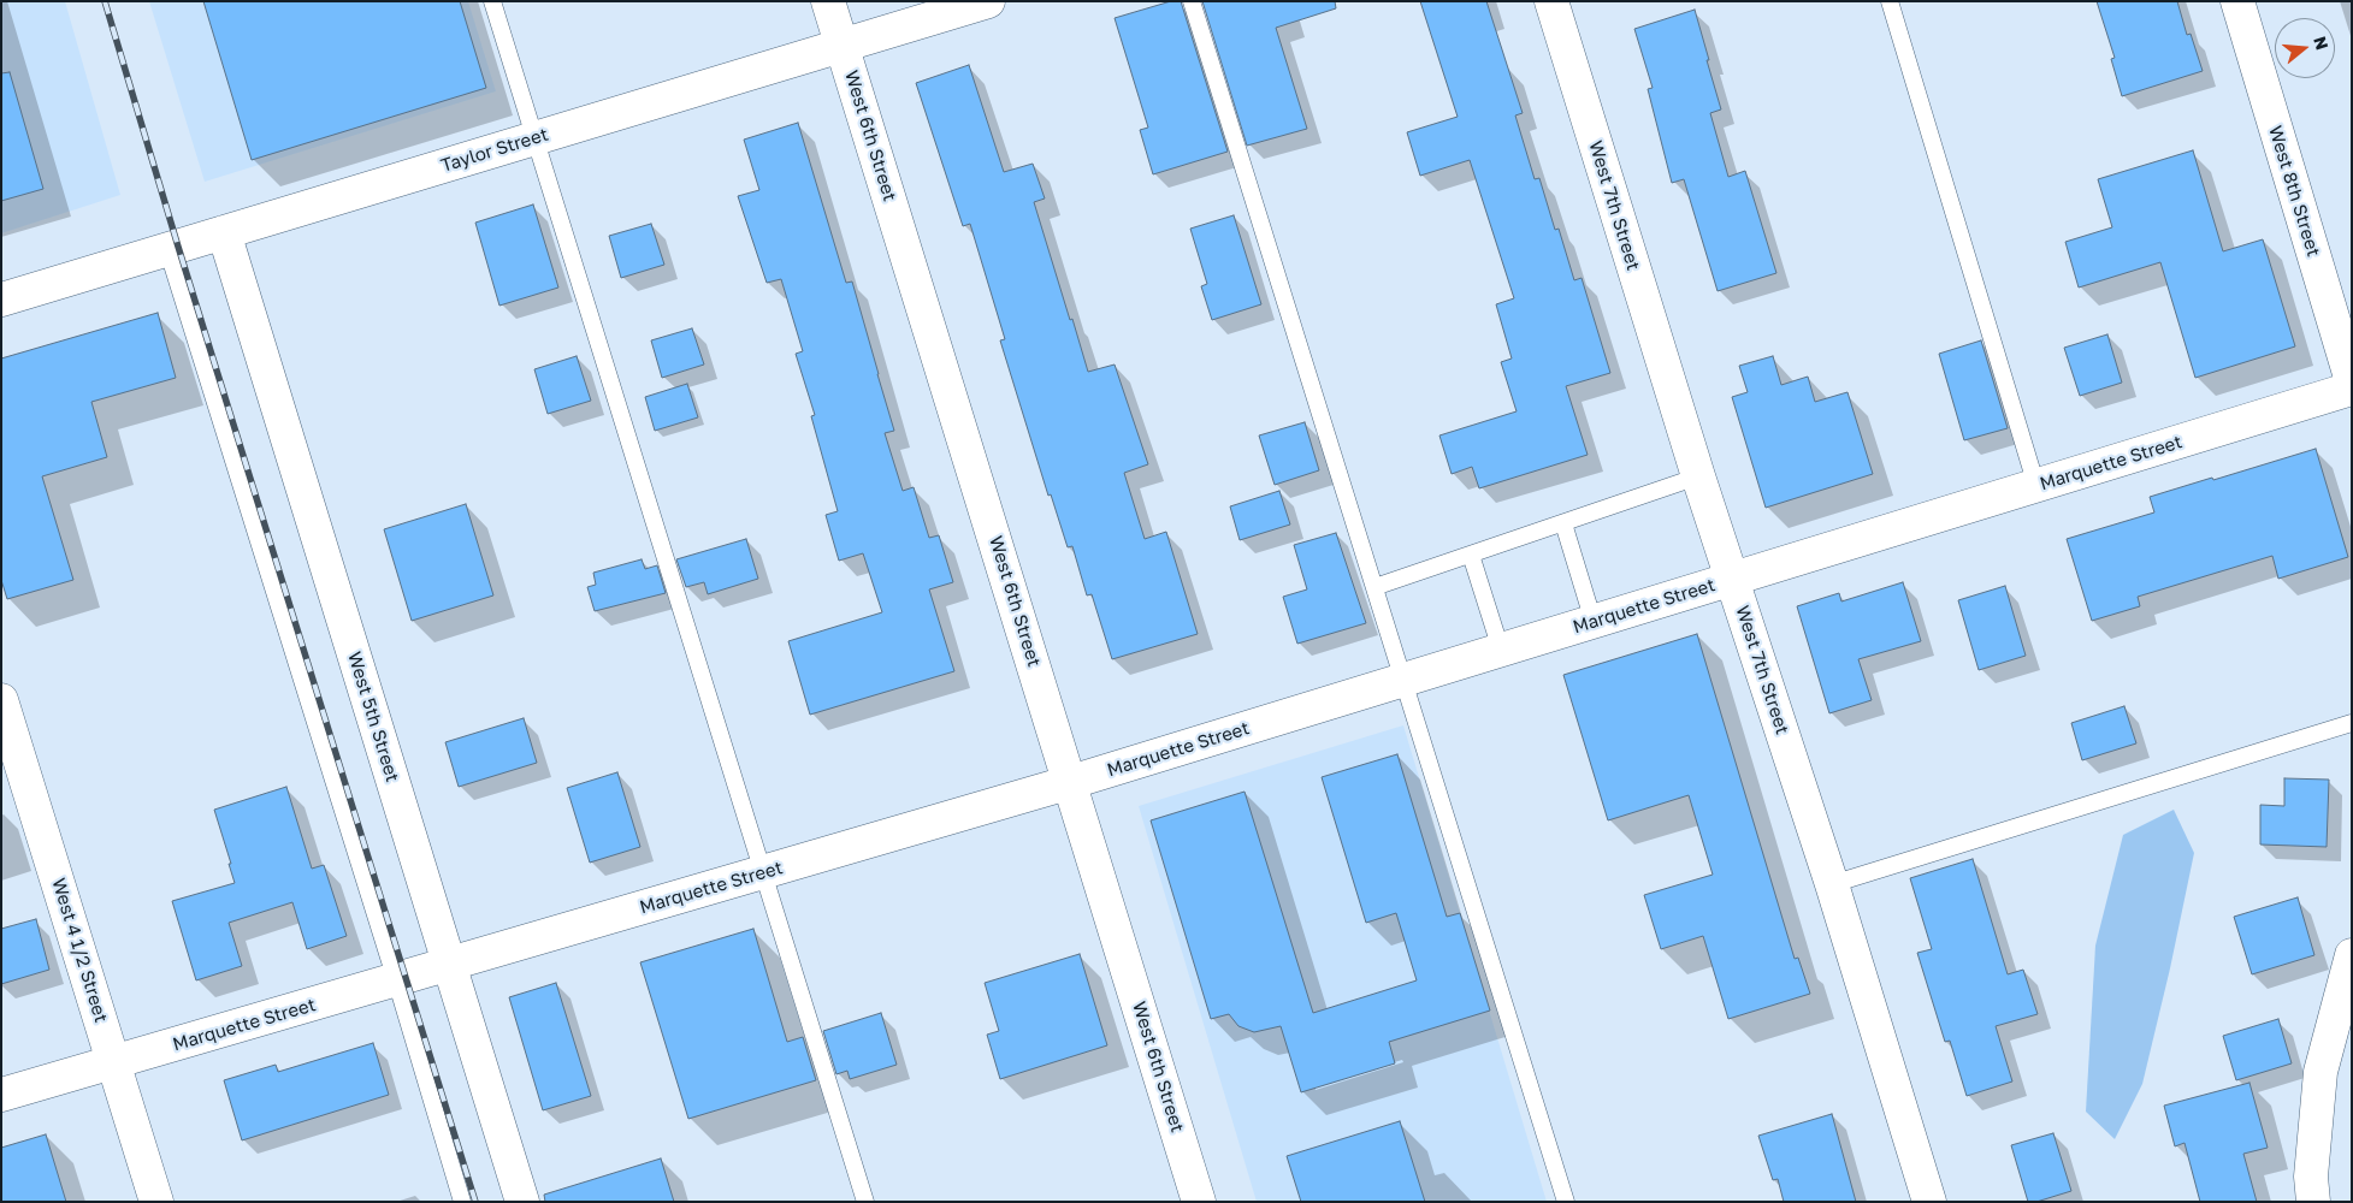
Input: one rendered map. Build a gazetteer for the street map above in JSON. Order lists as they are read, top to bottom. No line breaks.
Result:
{"streets":{"street":["West 6th Street","Taylor Street","West 8th Street","West 7th Street","Marquette Street","West 5th Street","West 4 1/2 Street"]},"crossings":[["West 6th Street","Taylor Street"],["West 6th Street","Marquette Street"],["Taylor Street","West 5th Street"],["West 7th Street","Marquette Street"],["Marquette Street","West 5th Street"],["Marquette Street","West 4 1/2 Street"]],"north":"right"}
